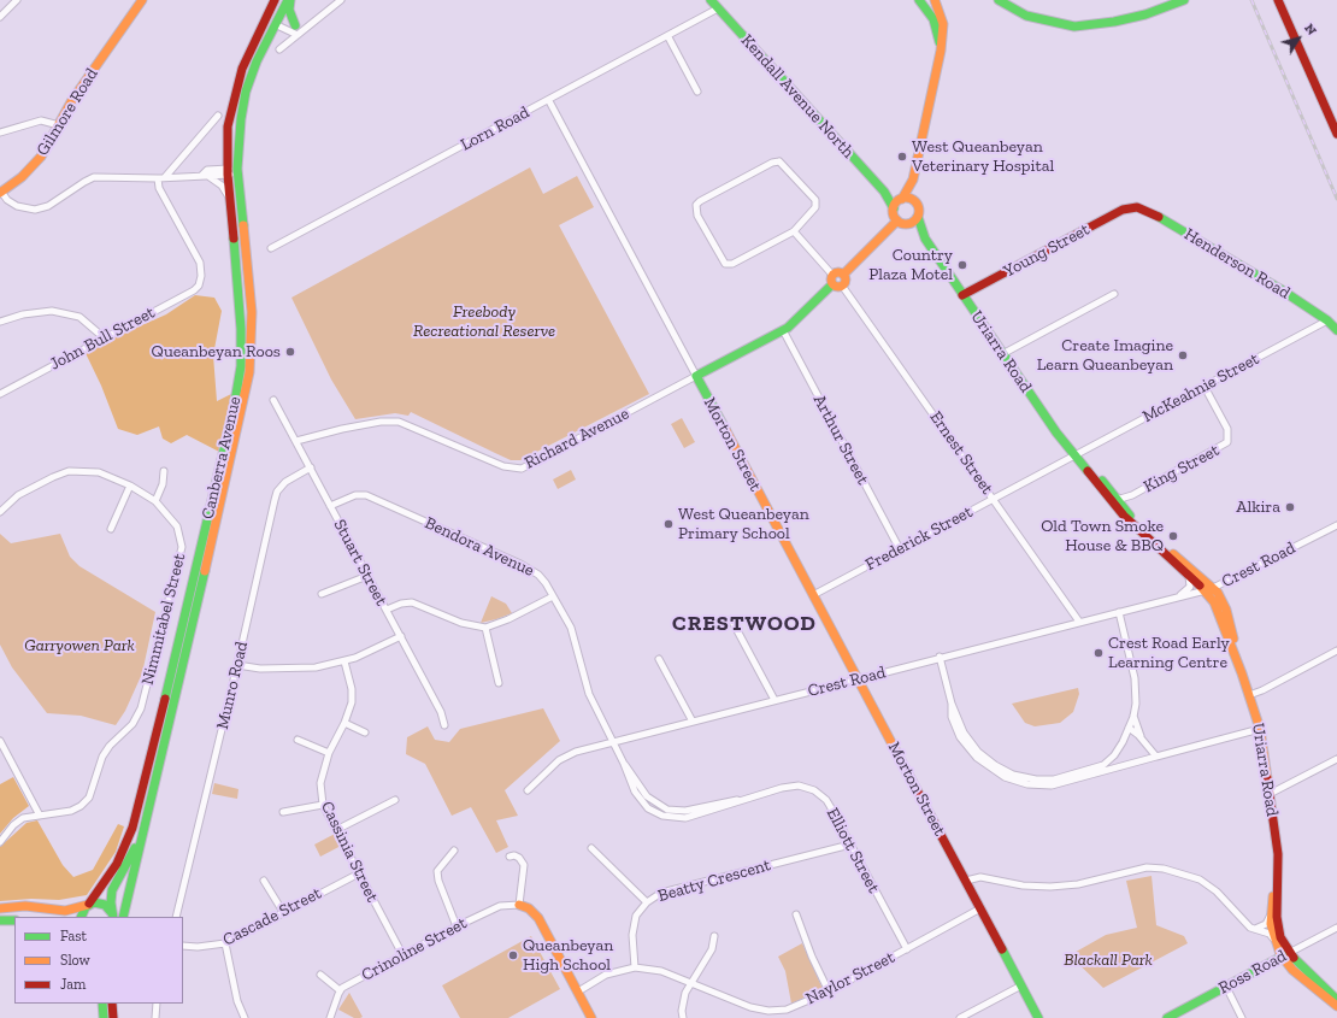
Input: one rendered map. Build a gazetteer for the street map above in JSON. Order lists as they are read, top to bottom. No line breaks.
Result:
{"streets":{"main road":["Kendall Avenue North","Gilmore Road","Young Street","Henderson Road","Uriarra Road","Richard Avenue","Morton Street","Canberra Avenue","Ross Road"],"street":["Lorn Road","John Bull Street","McKeahnie Street","Arthur Street","Ernest Street","King Street","Frederick Street","Bendora Avenue","Stuart Street","Crest Road","Nimmitabel Street","Munro Road","Elliott Street","Cassinia Street","Beatty Crescent","Cascade Street","Crinoline Street","Naylor Street"]},"crossings":[["Kendall Avenue North","Lorn Road"],["Kendall Avenue North","Uriarra Road"],["Lorn Road","Morton Street"],["Young Street","Henderson Road"],["Young Street","Uriarra Road"],["Henderson Road","McKeahnie Street"],["Uriarra Road","McKeahnie Street"],["Uriarra Road","King Street"],["Uriarra Road","Frederick Street"],["Uriarra Road","Crest Road"],["Uriarra Road","Ross Road"],["McKeahnie Street","King Street"],["McKeahnie Street","Frederick Street"],["Richard Avenue","Arthur Street"],["Richard Avenue","Morton Street"],["Richard Avenue","Ernest Street"],["Richard Avenue","Stuart Street"],["Arthur Street","Frederick Street"],["Morton Street","Frederick Street"],["Morton Street","Crest Road"],["Morton Street","Naylor Street"],["Ernest Street","Frederick Street"],["Ernest Street","Crest Road"],["Bendora Avenue","Stuart Street"],["Bendora Avenue","Crest Road"],["Bendora Avenue","Elliott Street"],["Stuart Street","Munro Road"],["Crest Road","Elliott Street"],["Elliott Street","Beatty Crescent"],["Elliott Street","Naylor Street"],["Cassinia Street","Cascade Street"],["Cassinia Street","Crinoline Street"],["Beatty Crescent","Naylor Street"]],"districts":["CRESTWOOD"],"parks":["Freebody Recreational Reserve","Garryowen Park","Blackall Park"],"places":["West Queanbeyan Veterinary Hospital","Country Plaza Motel","Queanbeyan Roos","Create Imagine Learn Queanbeyan","Alkira","West Queanbeyan Primary School","Old Town Smoke House & BBQ","Crest Road Early Learning Centre","Queanbeyan High School"],"legend":["Fast","Slow","Jam"],"north":"top right"}
